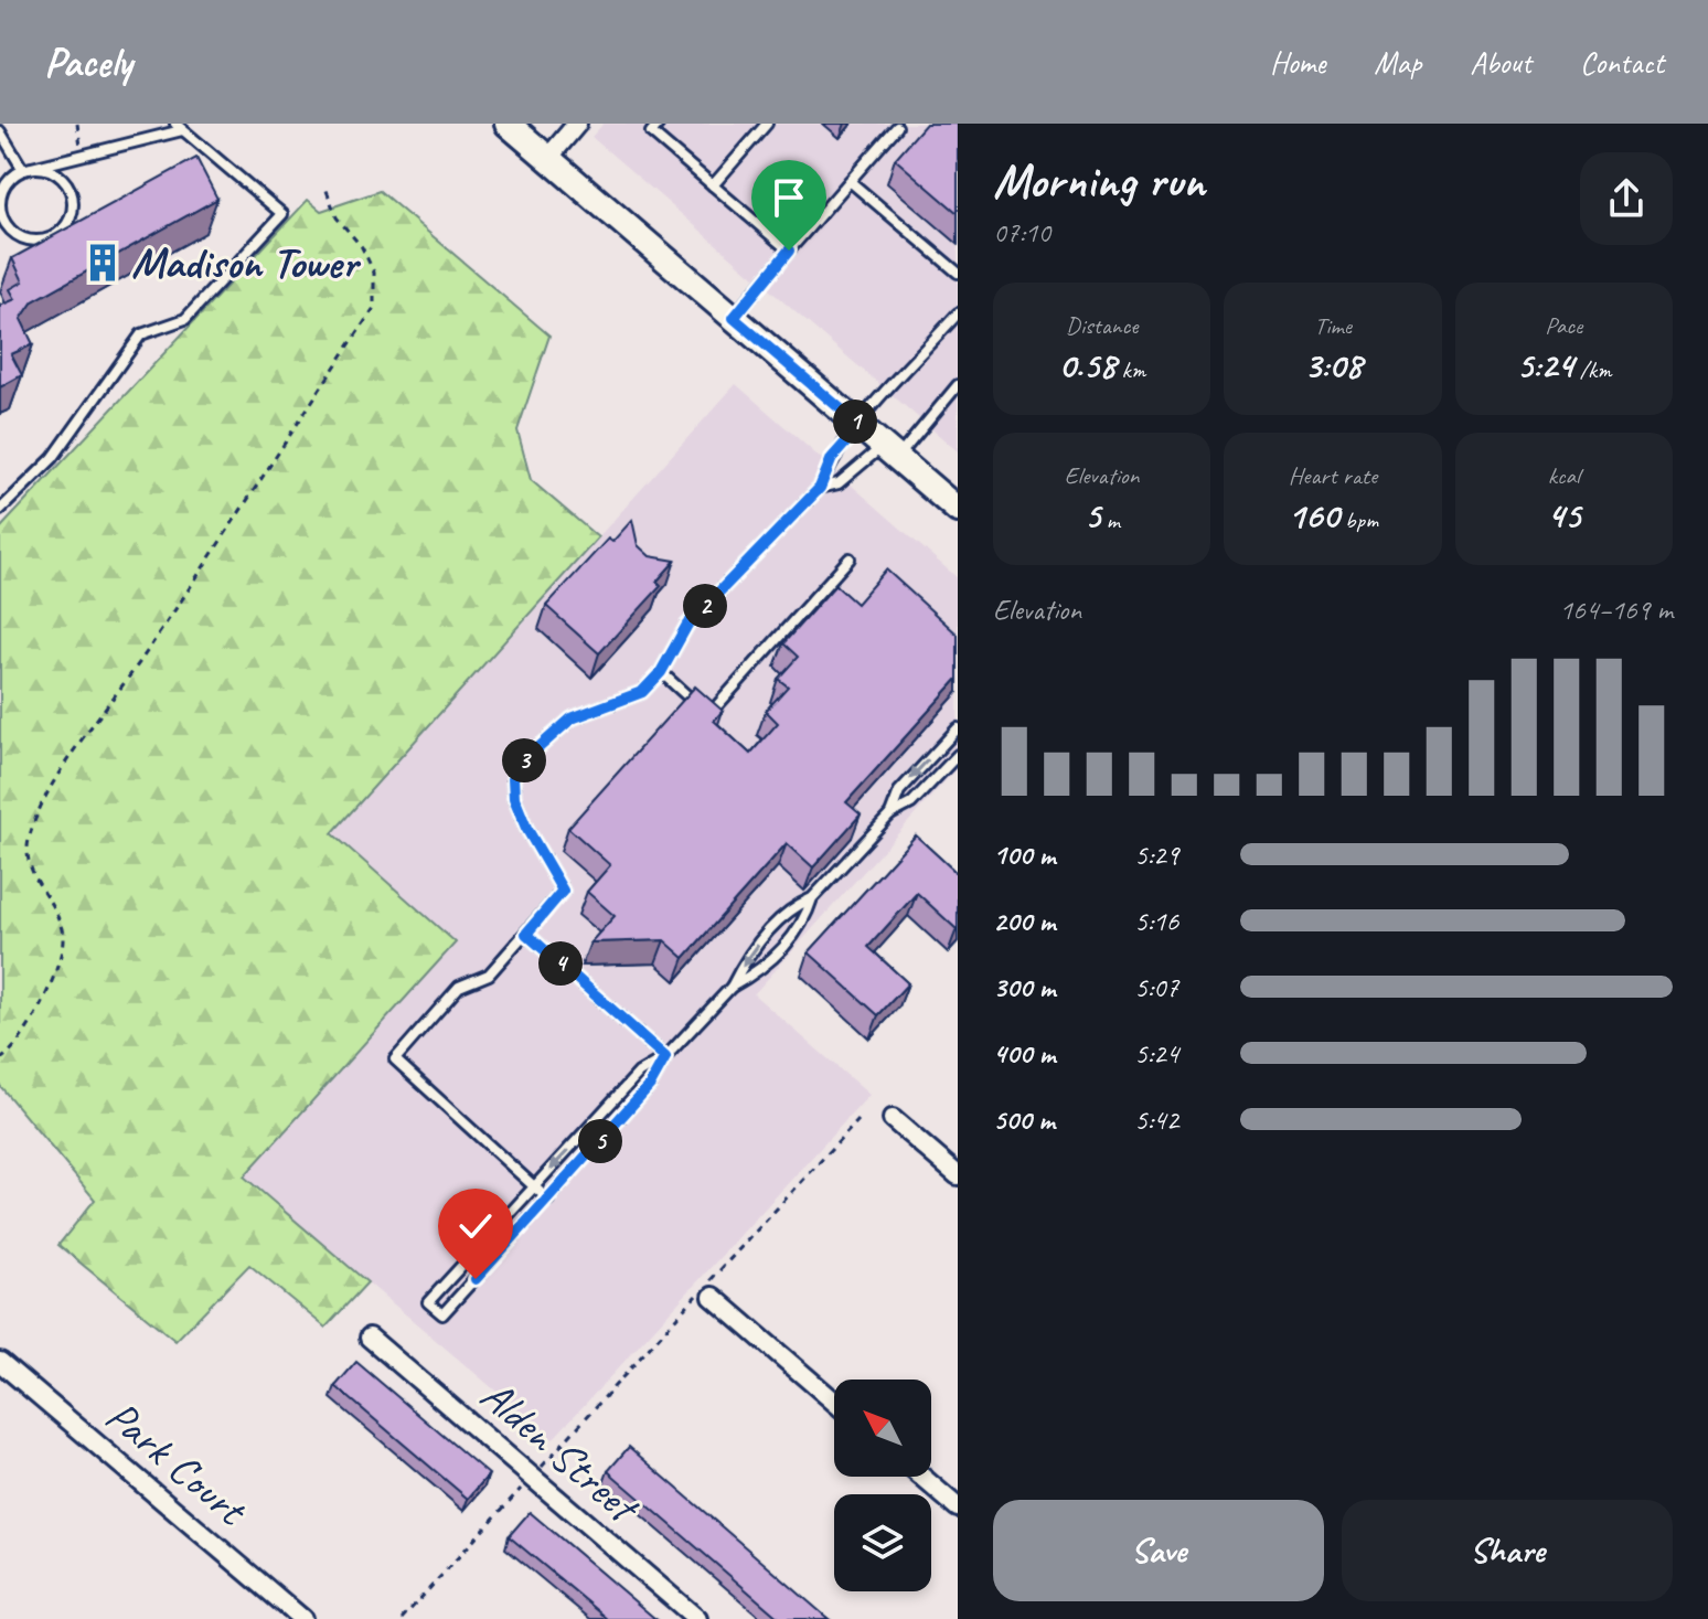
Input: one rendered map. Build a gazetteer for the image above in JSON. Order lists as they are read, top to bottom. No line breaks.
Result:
{"streets":{"street":["Alden Street","Park Court"]},"places":{"building":["Madison Tower"]},"north":"top left","page":{"header":"Pacely","nav":["Home","Map","About","Contact"],"heading":["Morning run","07:10"],"stats":[["Distance","0.58 km"],["Time","3:08"],["Pace","5:24 /km"],["Elevation","5 m"],["Heart rate","160 bpm"],["kcal","45"]],"pins":["1","2","3","4","5"],"chart":["Elevation","164–169 m"],"list":[{"name":"100 m","note":"5:29"},{"name":"200 m","note":"5:16"},{"name":"300 m","note":"5:07"},{"name":"400 m","note":"5:24"},{"name":"500 m","note":"5:42"}],"buttons":["Save","Share"]}}
